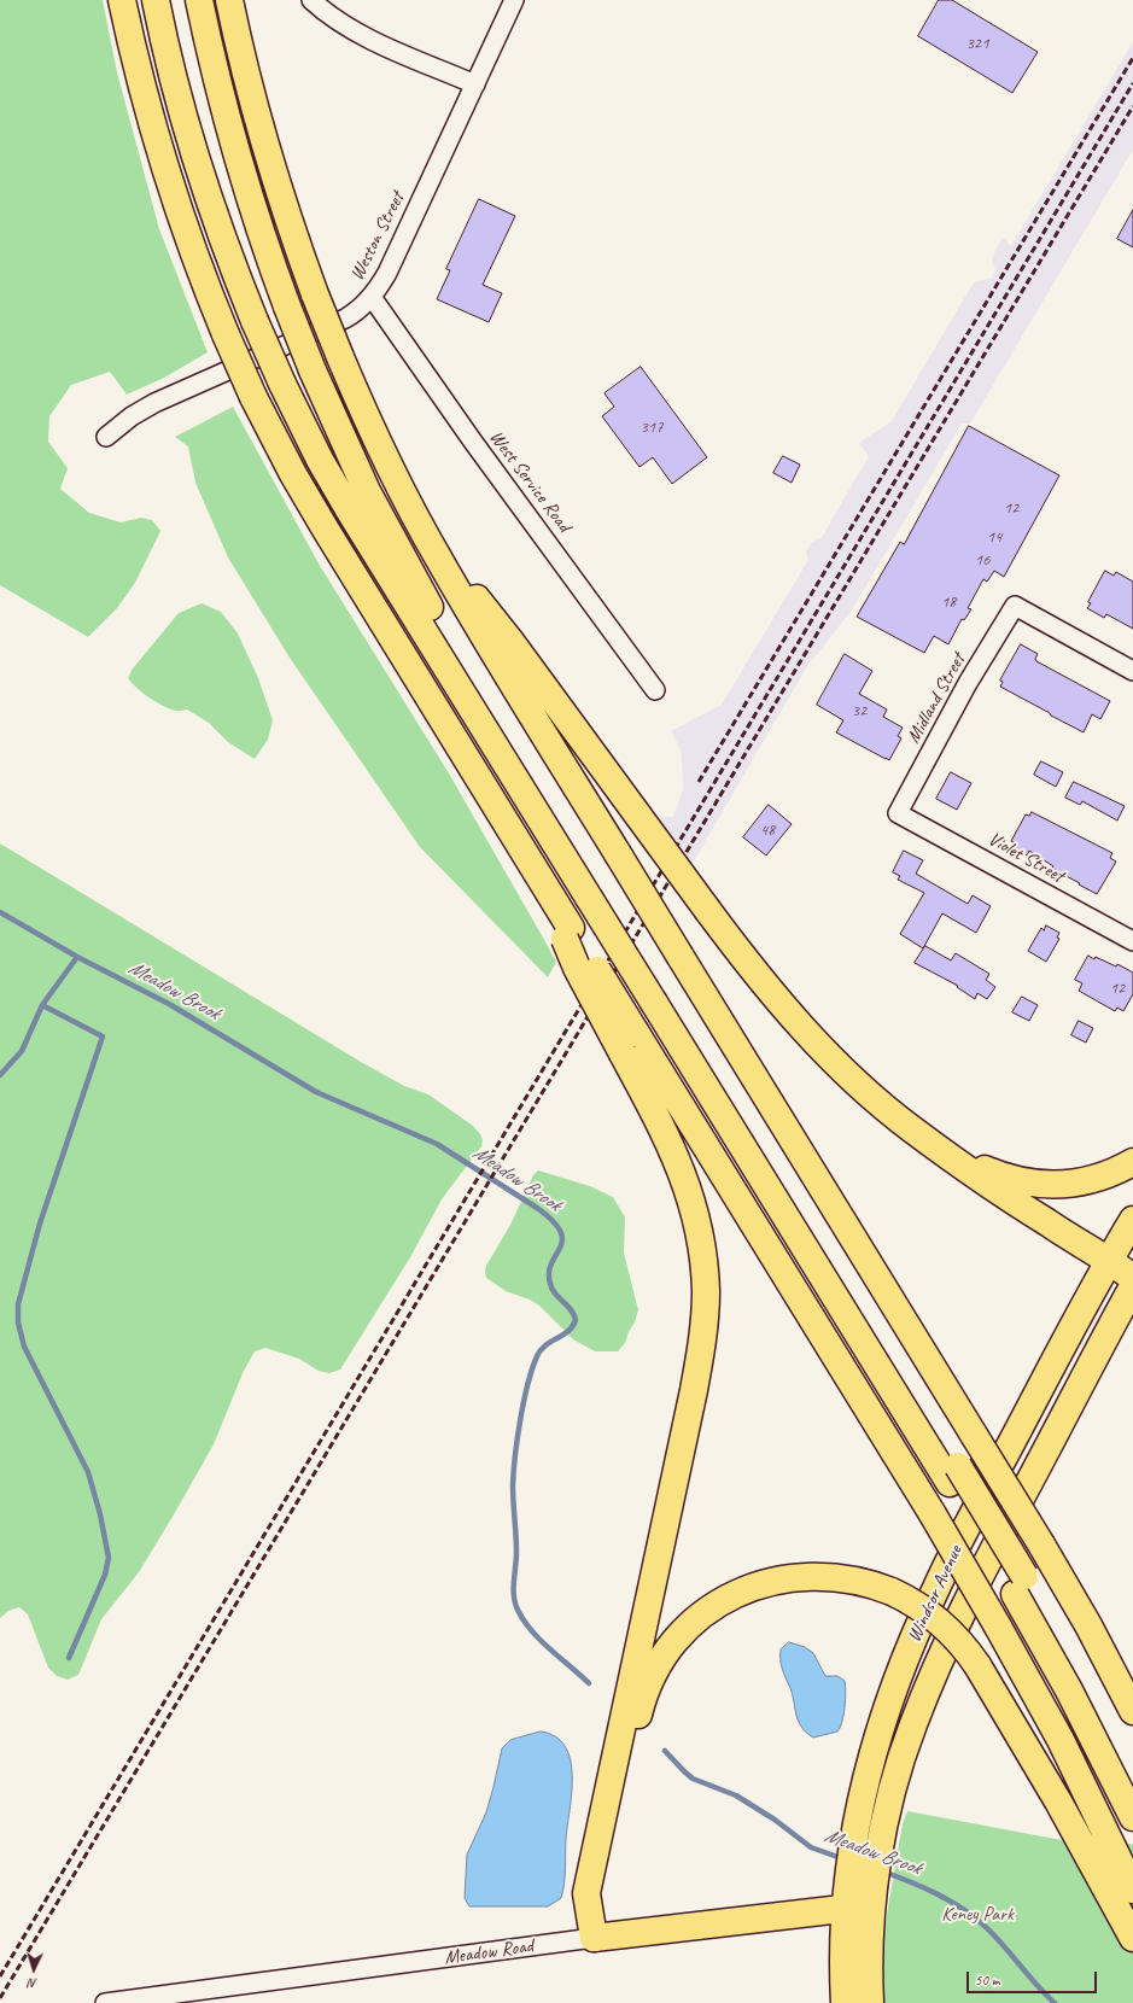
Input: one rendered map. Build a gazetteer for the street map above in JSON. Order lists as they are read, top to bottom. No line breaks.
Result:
{"streets":{"main road":["Windsor Avenue","Meadow Road"],"street":["Weston Street","West Service Road","Midland Street","Violet Street"]},"crossings":[["Weston Street","West Service Road"],["Midland Street","Violet Street"],["Windsor Avenue","Meadow Road"]],"water":["Meadow Brook"],"parks":["Keney Park"],"house_numbers":["321","317","12","14","16","18","32","48","12"],"scale_bar":"50 m","north":"bottom"}
